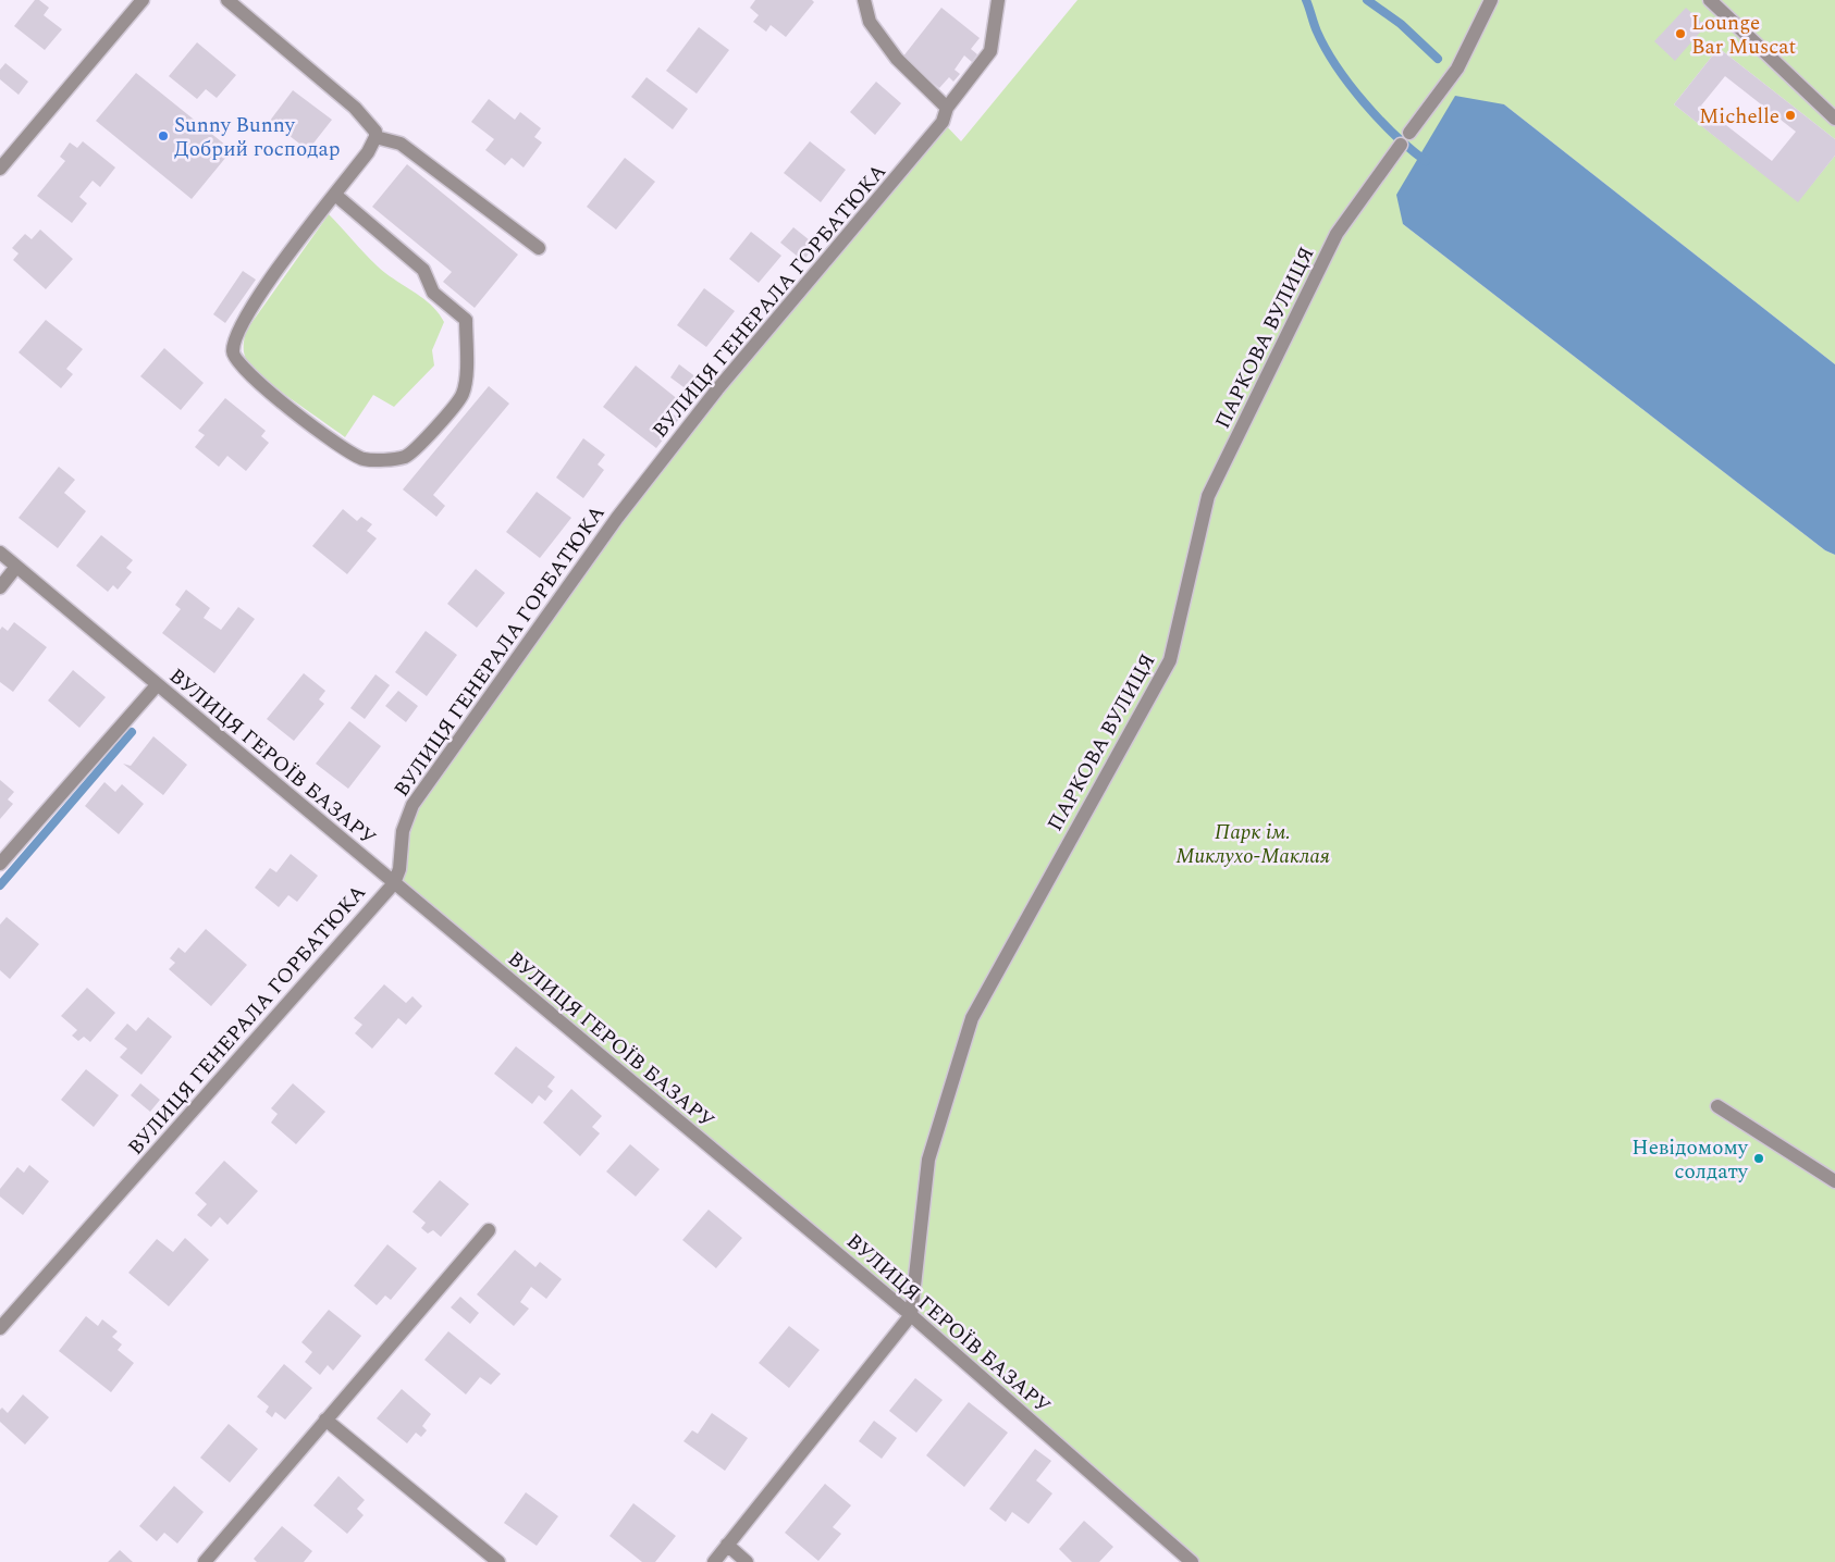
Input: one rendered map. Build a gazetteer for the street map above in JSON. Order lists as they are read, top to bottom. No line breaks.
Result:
{"streets":{"street":["ВУЛИЦЯ ГЕНЕРАЛА ГОРБАТЮКА","ПАРКОВА ВУЛИЦЯ","ВУЛИЦЯ ГЕРОЇВ БАЗАРУ"]},"crossings":[["ВУЛИЦЯ ГЕНЕРАЛА ГОРБАТЮКА","ВУЛИЦЯ ГЕРОЇВ БАЗАРУ"],["ПАРКОВА ВУЛИЦЯ","ВУЛИЦЯ ГЕРОЇВ БАЗАРУ"]],"parks":["Парк ім. Миклухо-Маклая"],"places":["Lounge Bar Muscat","Michelle","Sunny Bunny Добрий господар","Невідомому солдату"]}
